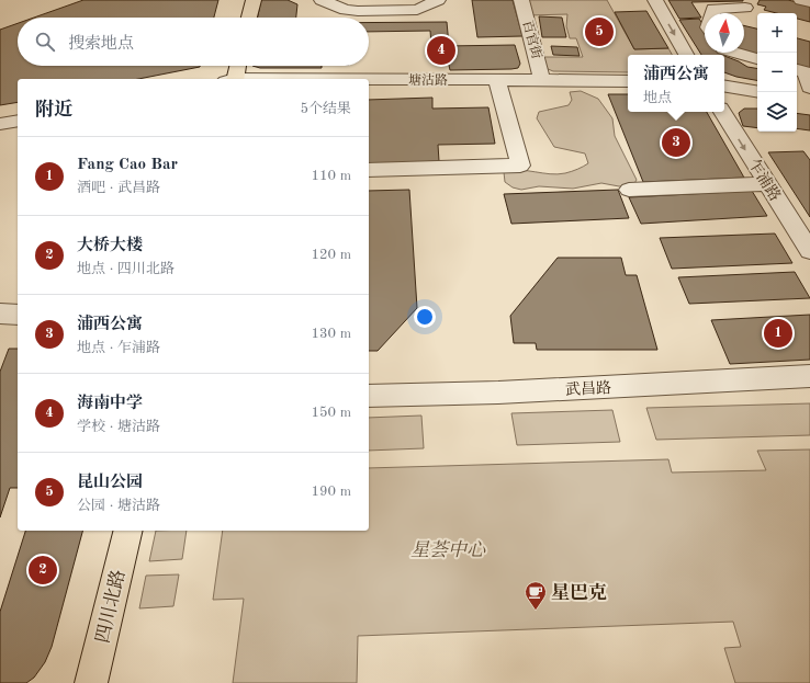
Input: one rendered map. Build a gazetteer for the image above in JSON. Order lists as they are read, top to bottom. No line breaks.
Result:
{"streets":{"main road":["四川北路"],"street":["百官街","塘沽路","乍浦路","武昌路"]},"crossings":[["百官街","塘沽路"]],"one_way":["乍浦路"],"parks":["星荟中心"],"places":{"cafe":["星巴克"]},"north":"top","page":{"map_buttons":["+","−"],"pins":["5","4","3","1","2"],"search":"搜索地点","popup":["浦西公寓","地点"],"heading":["附近","5个结果"],"list":[{"mark":"1","name":"Fang Cao Bar","note":"酒吧 · 武昌路","value":"110 m"},{"mark":"2","name":"大桥大楼","note":"地点 · 四川北路","value":"120 m"},{"mark":"3","name":"浦西公寓","note":"地点 · 乍浦路","value":"130 m"},{"mark":"4","name":"海南中学","note":"学校 · 塘沽路","value":"150 m"},{"mark":"5","name":"昆山公园","note":"公园 · 塘沽路","value":"190 m"}]}}
